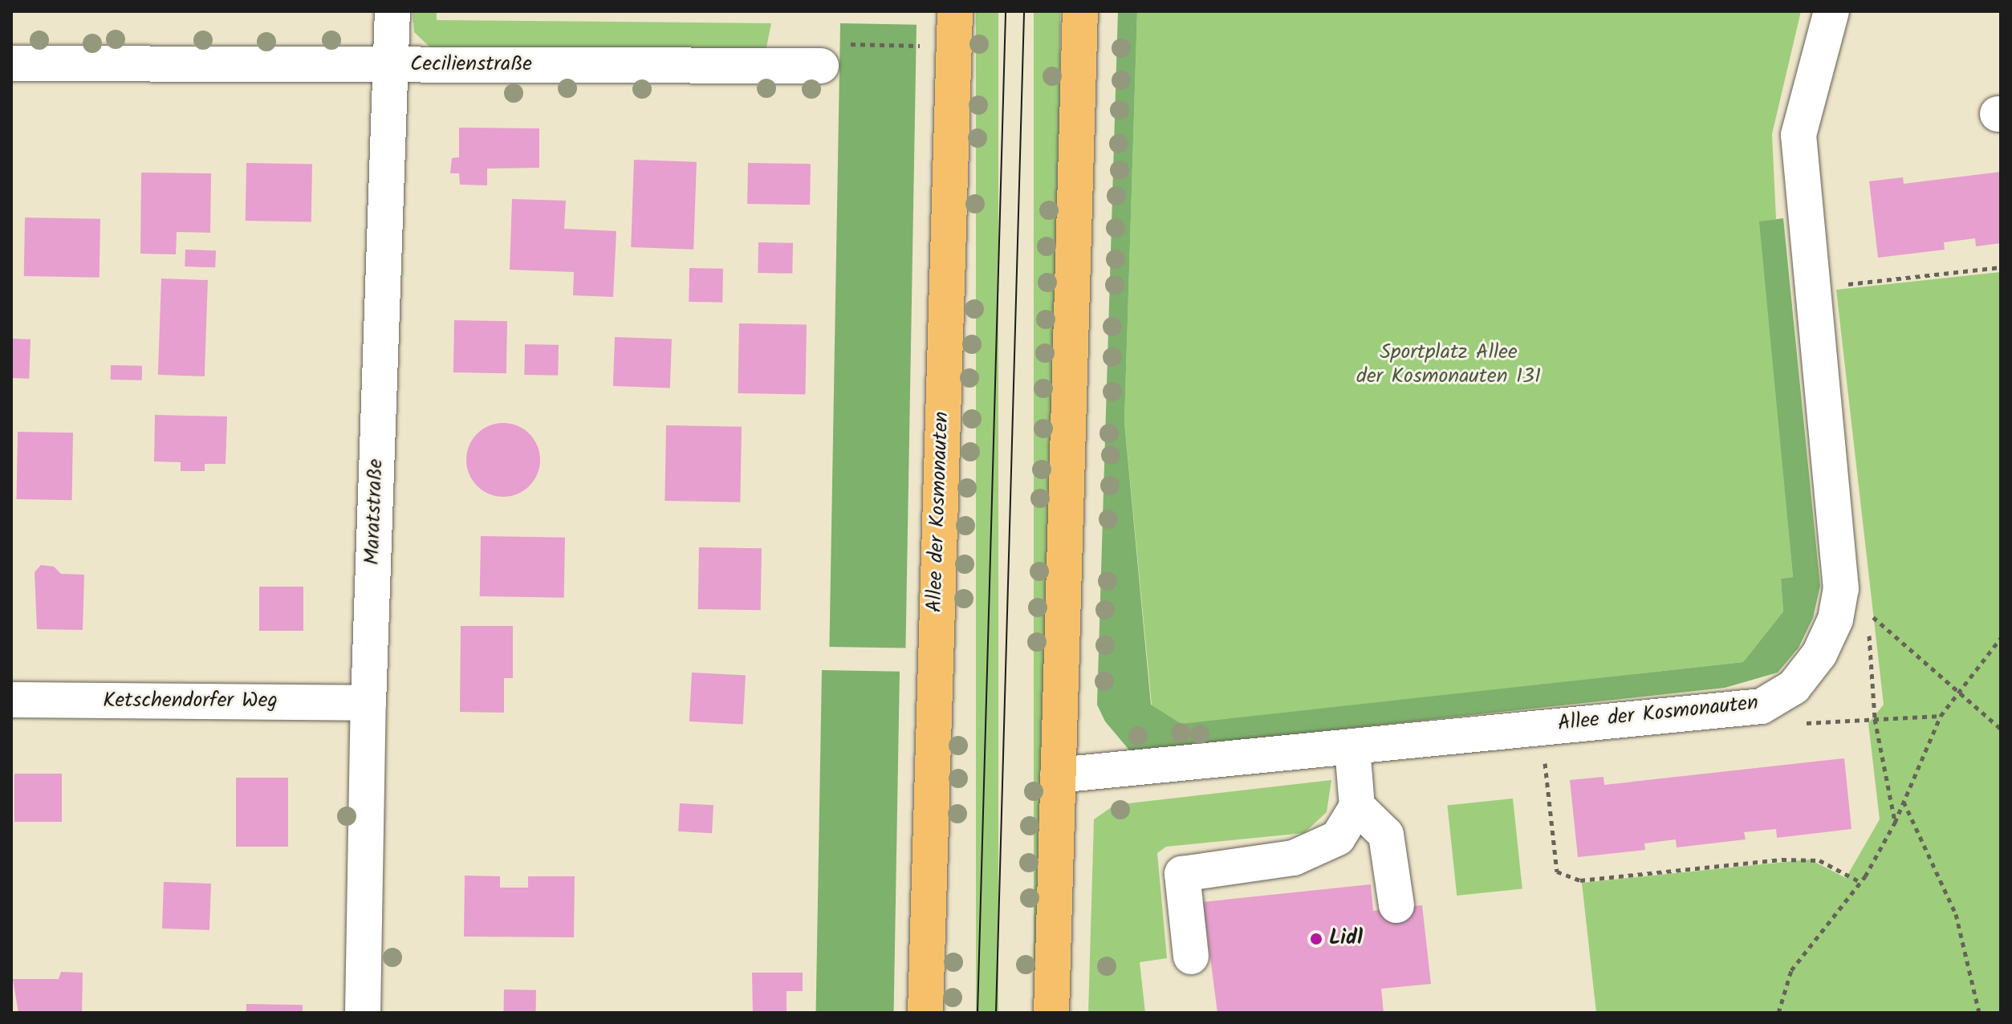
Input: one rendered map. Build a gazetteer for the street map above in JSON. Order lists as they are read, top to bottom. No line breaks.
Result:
{"streets":{"main road":["Allee der Kosmonauten"],"street":["Cecilienstraße","Maratstraße","Ketschendorfer Weg"]},"crossings":[["Cecilienstraße","Maratstraße"],["Maratstraße","Ketschendorfer Weg"]],"parks":["Sportplatz Allee der Kosmonauten 131"],"places":["Lidl"]}
